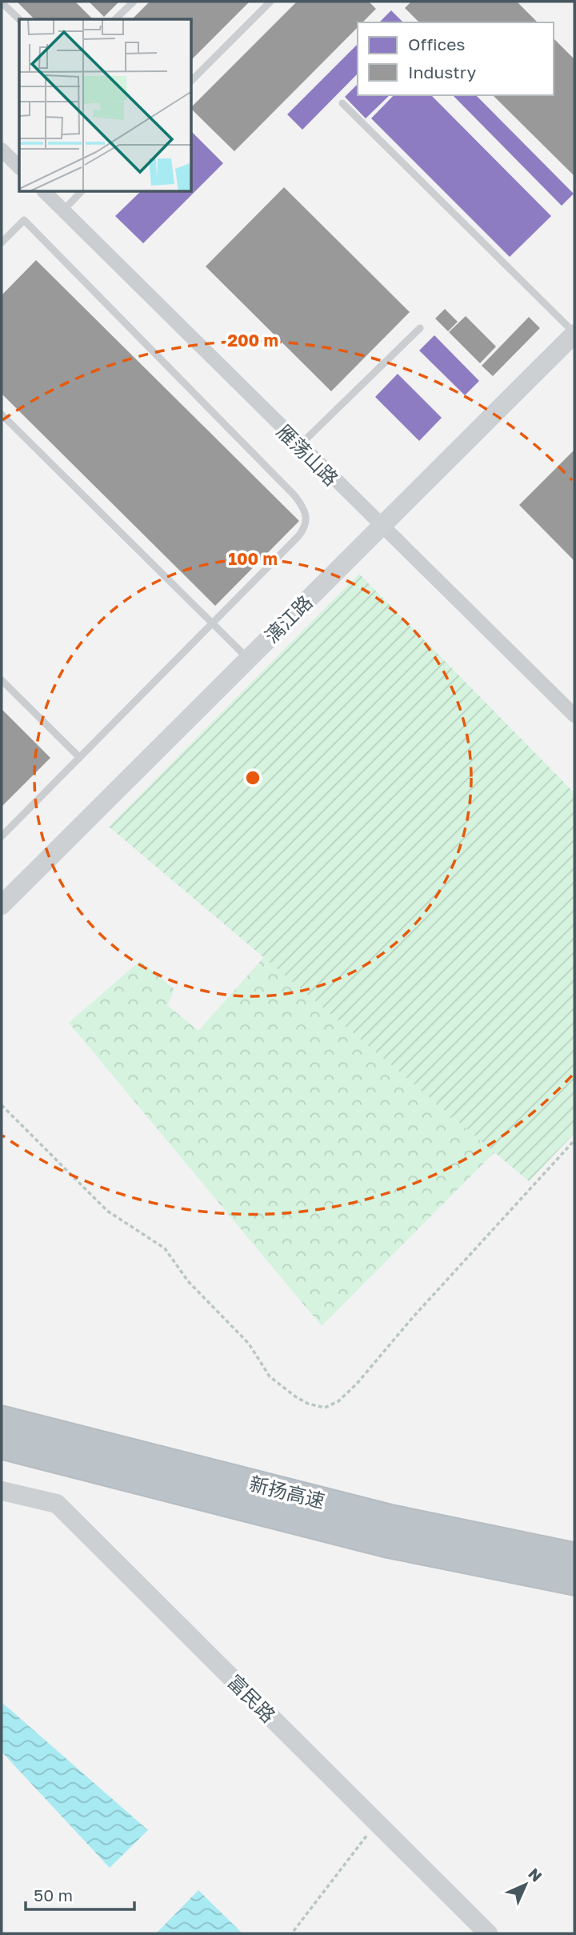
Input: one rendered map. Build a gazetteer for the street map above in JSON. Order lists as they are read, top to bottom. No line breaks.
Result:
{"streets":{"highway":["新扬高速"],"street":["雁荡山路","漓江路","富民路"]},"crossings":[["雁荡山路","漓江路"]],"legend":["Offices","Industry"],"scale_bar":"50 m","north":"top right","rings":["200 m","100 m"]}
